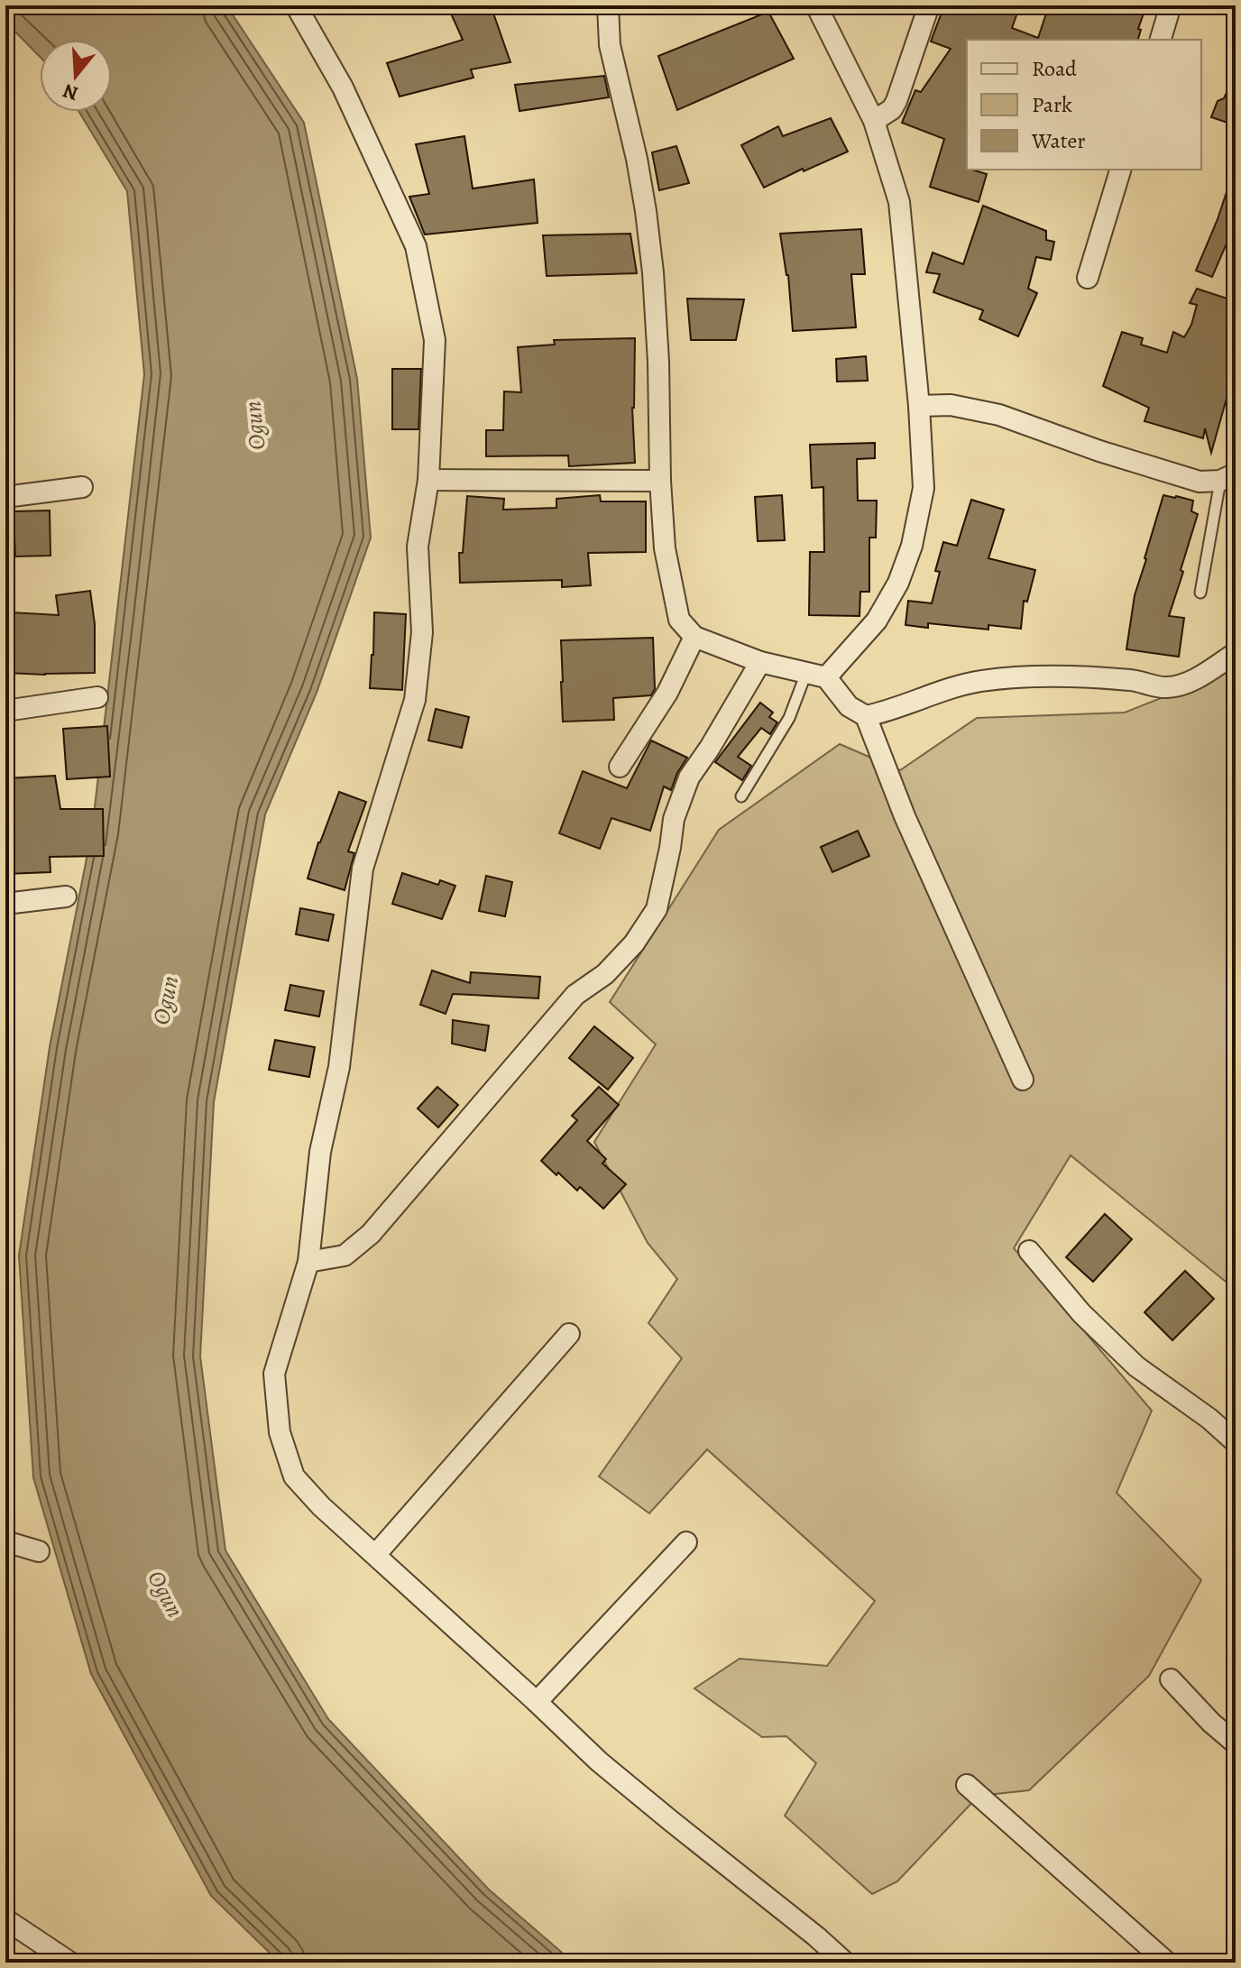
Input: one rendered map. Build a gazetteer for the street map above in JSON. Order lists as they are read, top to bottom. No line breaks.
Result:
{"water":["Ogun"],"legend":["Road","Park","Water"],"north":"bottom"}
